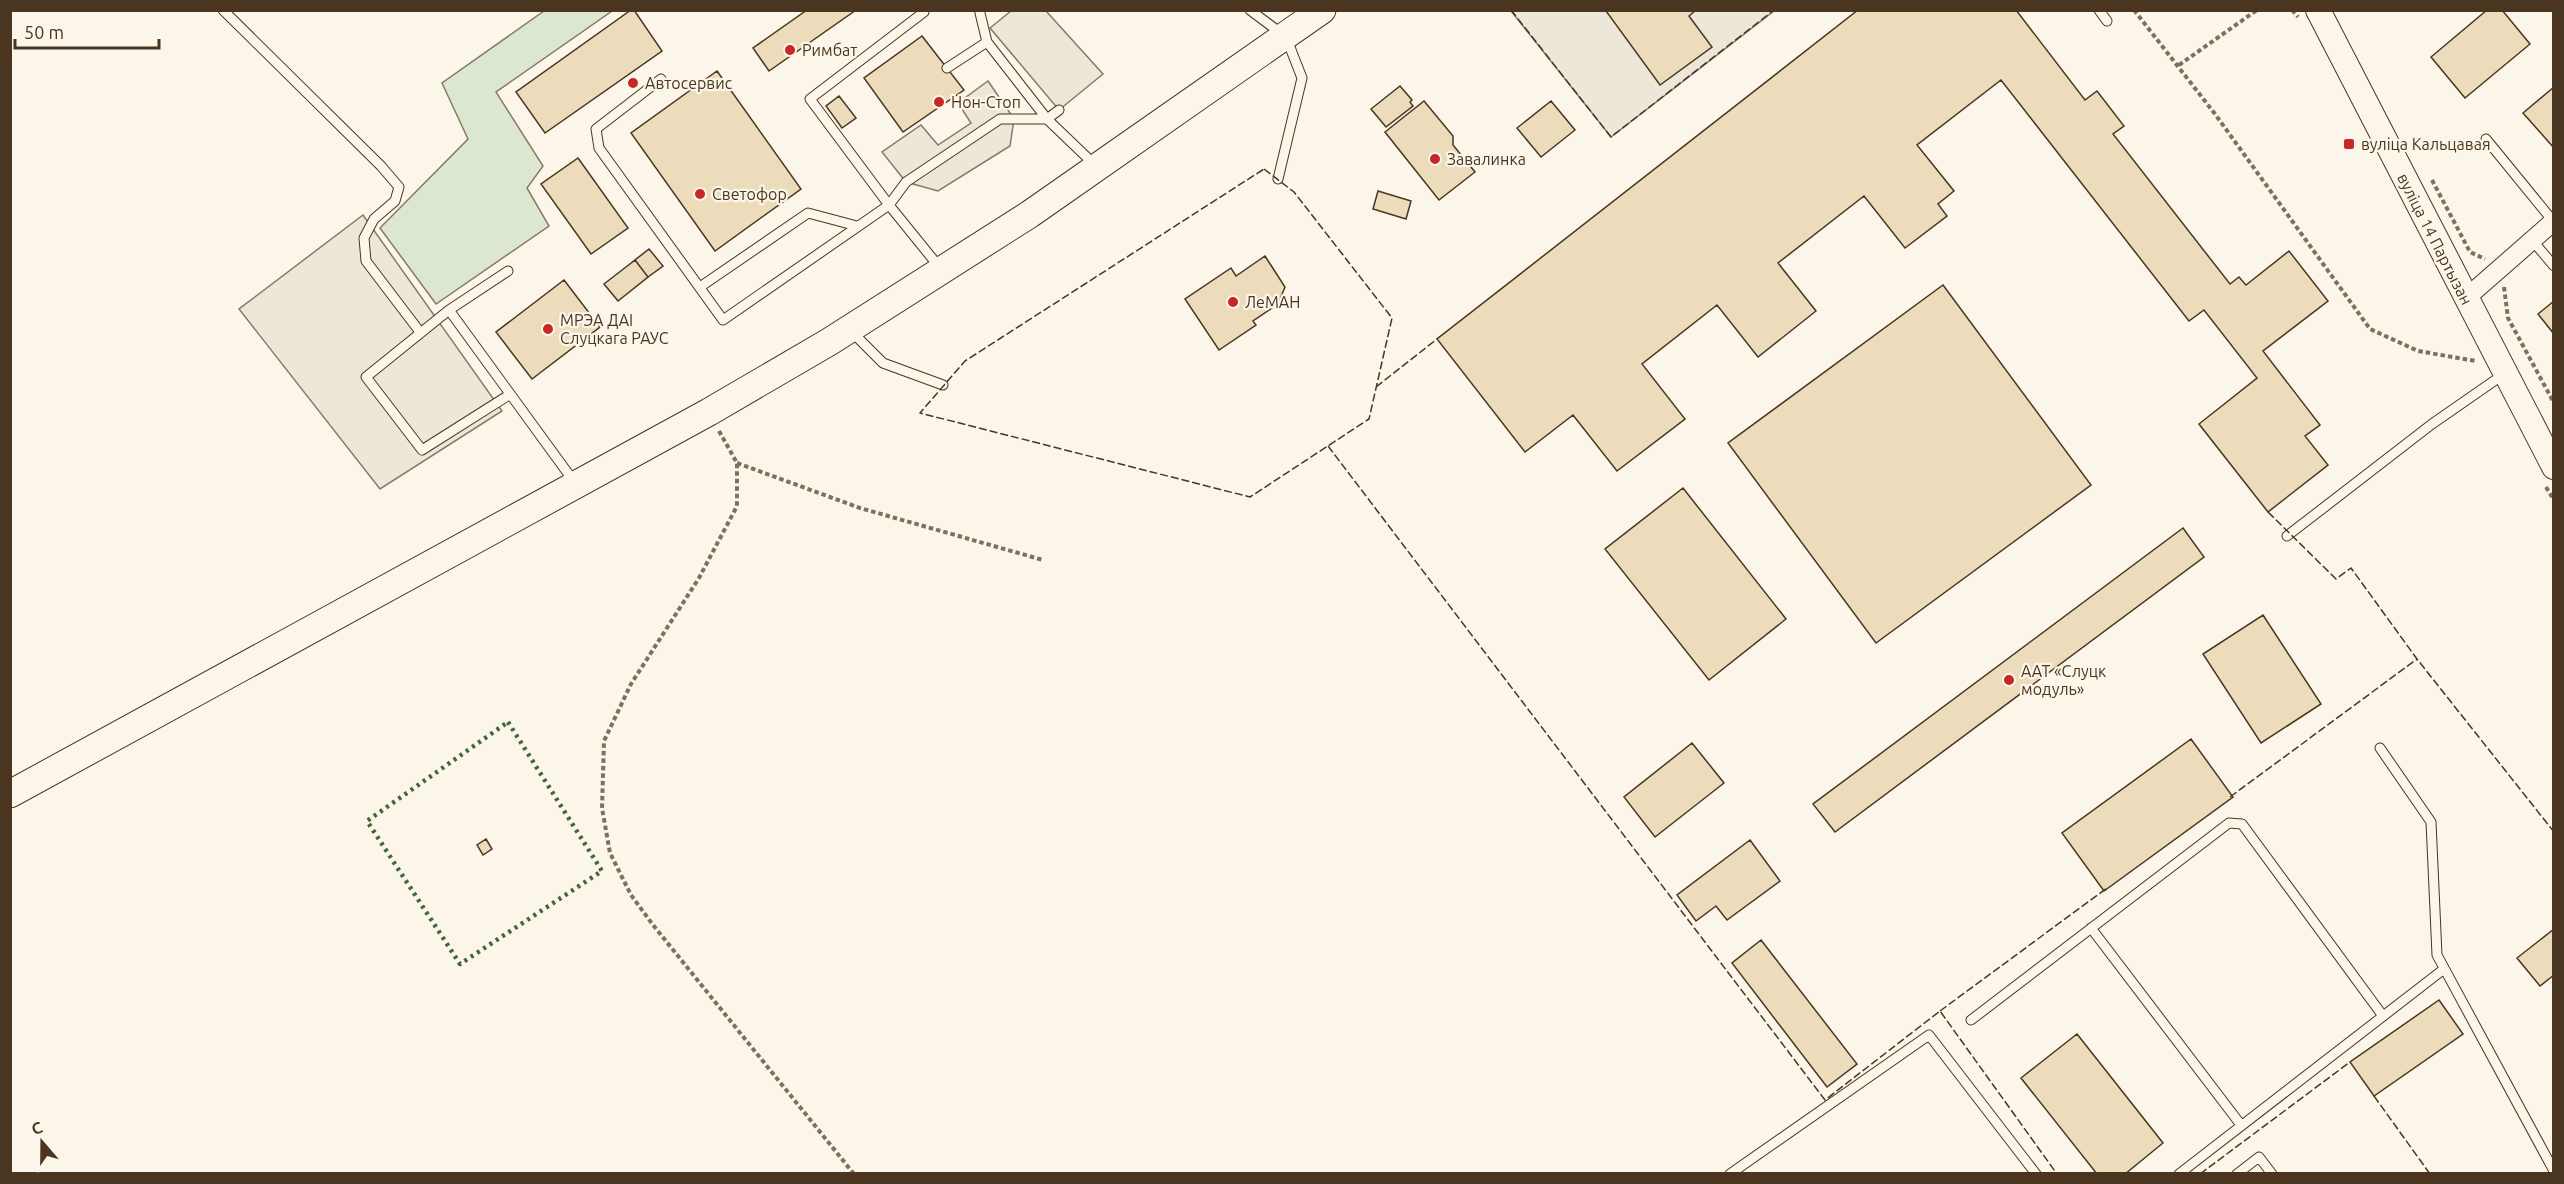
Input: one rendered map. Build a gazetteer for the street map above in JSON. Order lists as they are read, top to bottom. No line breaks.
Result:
{"streets":{"main road":["вуліца 14 Партызан"]},"places":{"other":["Римбат","Автосервис","Нон-Стоп","Завалинка","Светофор","ЛеМАН","МРЭА ДАІ Слуцкага РАУС","ААТ «Слуцк модуль»"],"transit":["вуліца Кальцавая"]},"scale_bar":"50 m","north":"top"}
